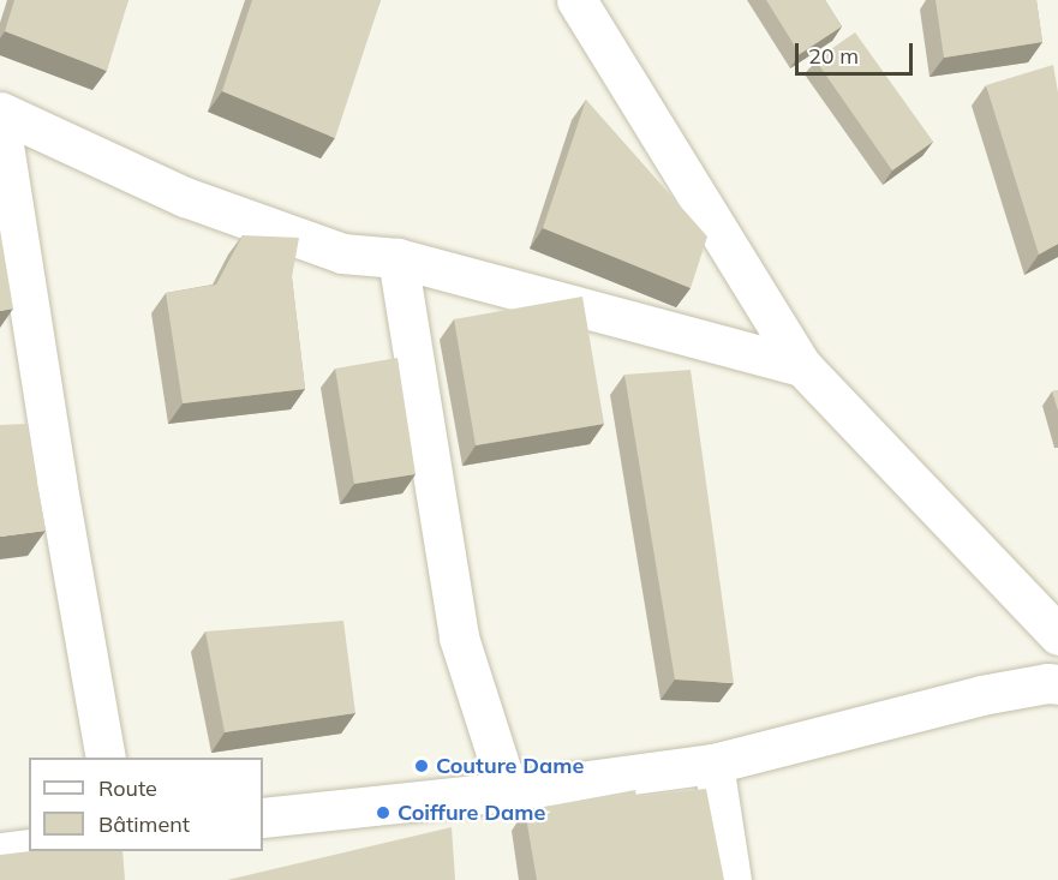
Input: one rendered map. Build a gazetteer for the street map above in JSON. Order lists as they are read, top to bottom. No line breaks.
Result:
{"places":["Couture Dame","Coiffure Dame"],"legend":["Route","Bâtiment"],"scale_bar":"20 m"}
